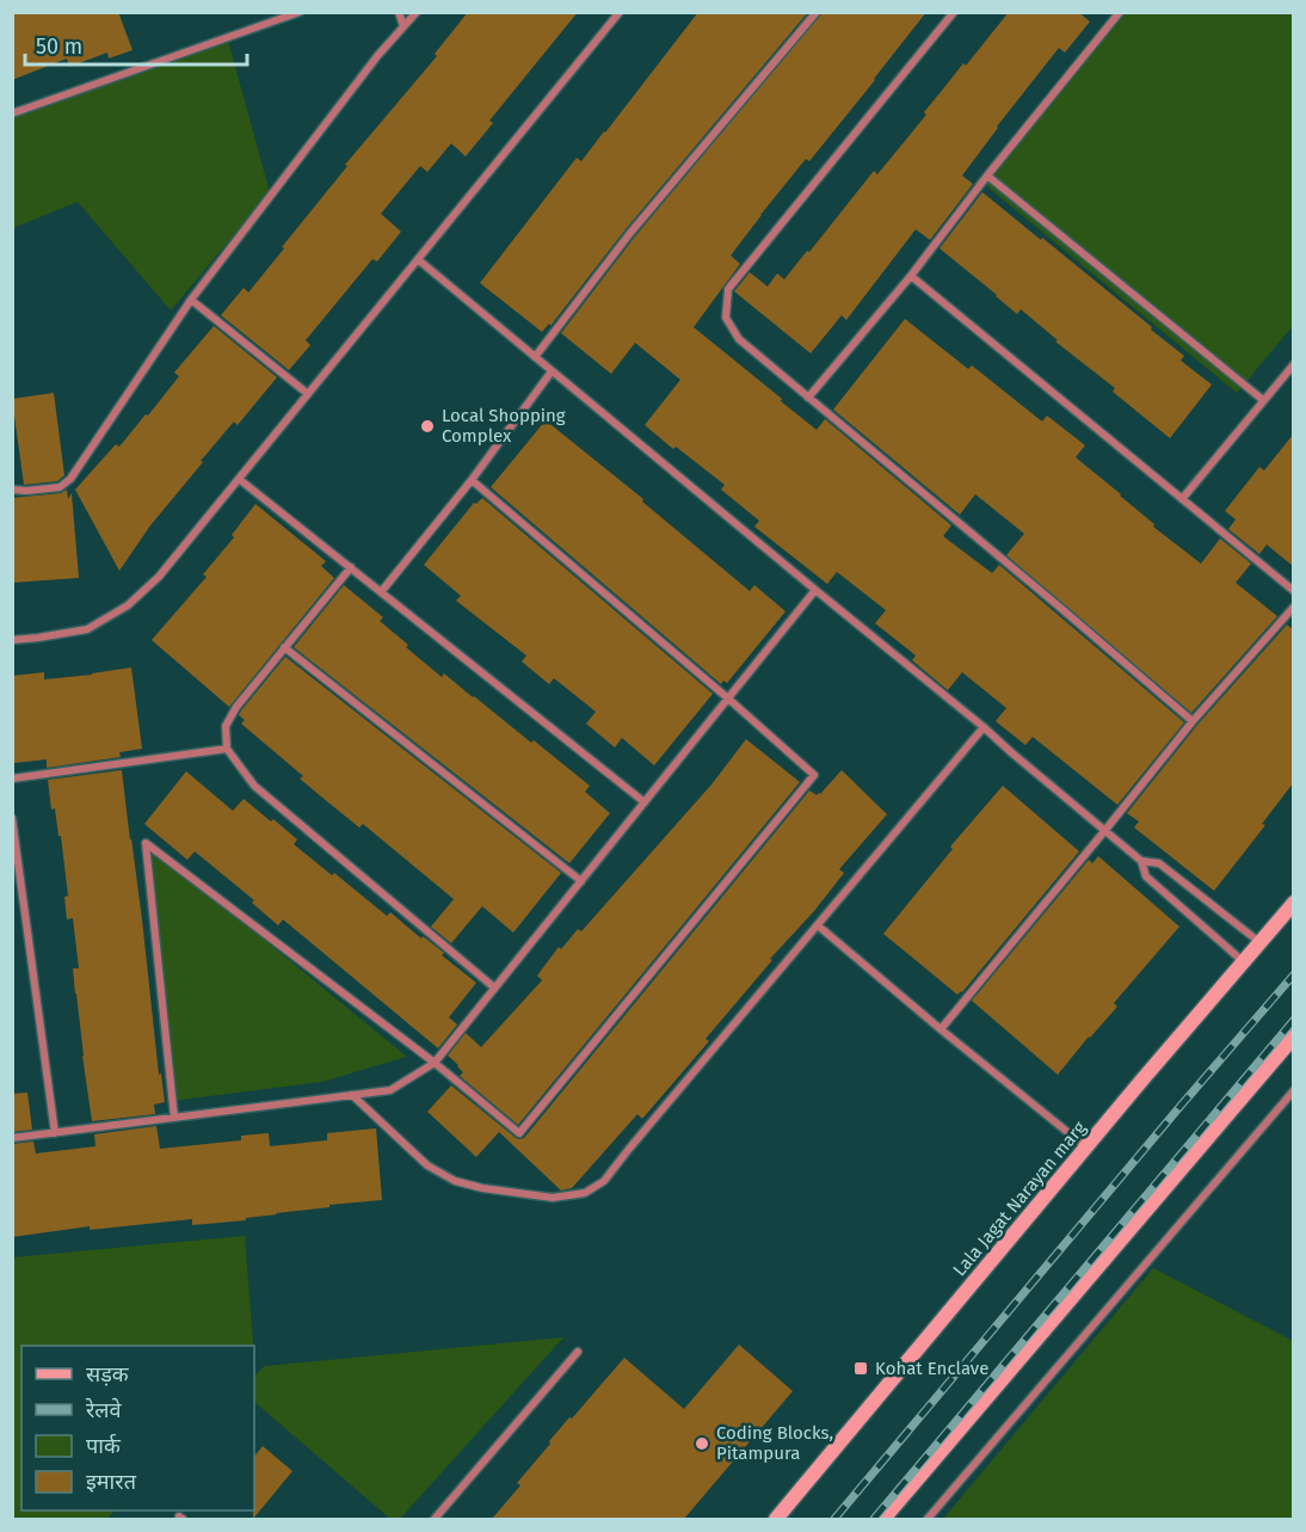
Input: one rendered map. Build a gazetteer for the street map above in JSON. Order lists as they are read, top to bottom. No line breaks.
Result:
{"streets":{"main road":["Lala Jagat Narayan marg"]},"places":{"other":["Local Shopping Complex","Coding Blocks, Pitampura"],"transit":["Kohat Enclave"]},"legend":["सड़क","रेलवे","पार्क","इमारत"],"scale_bar":"50 m"}
